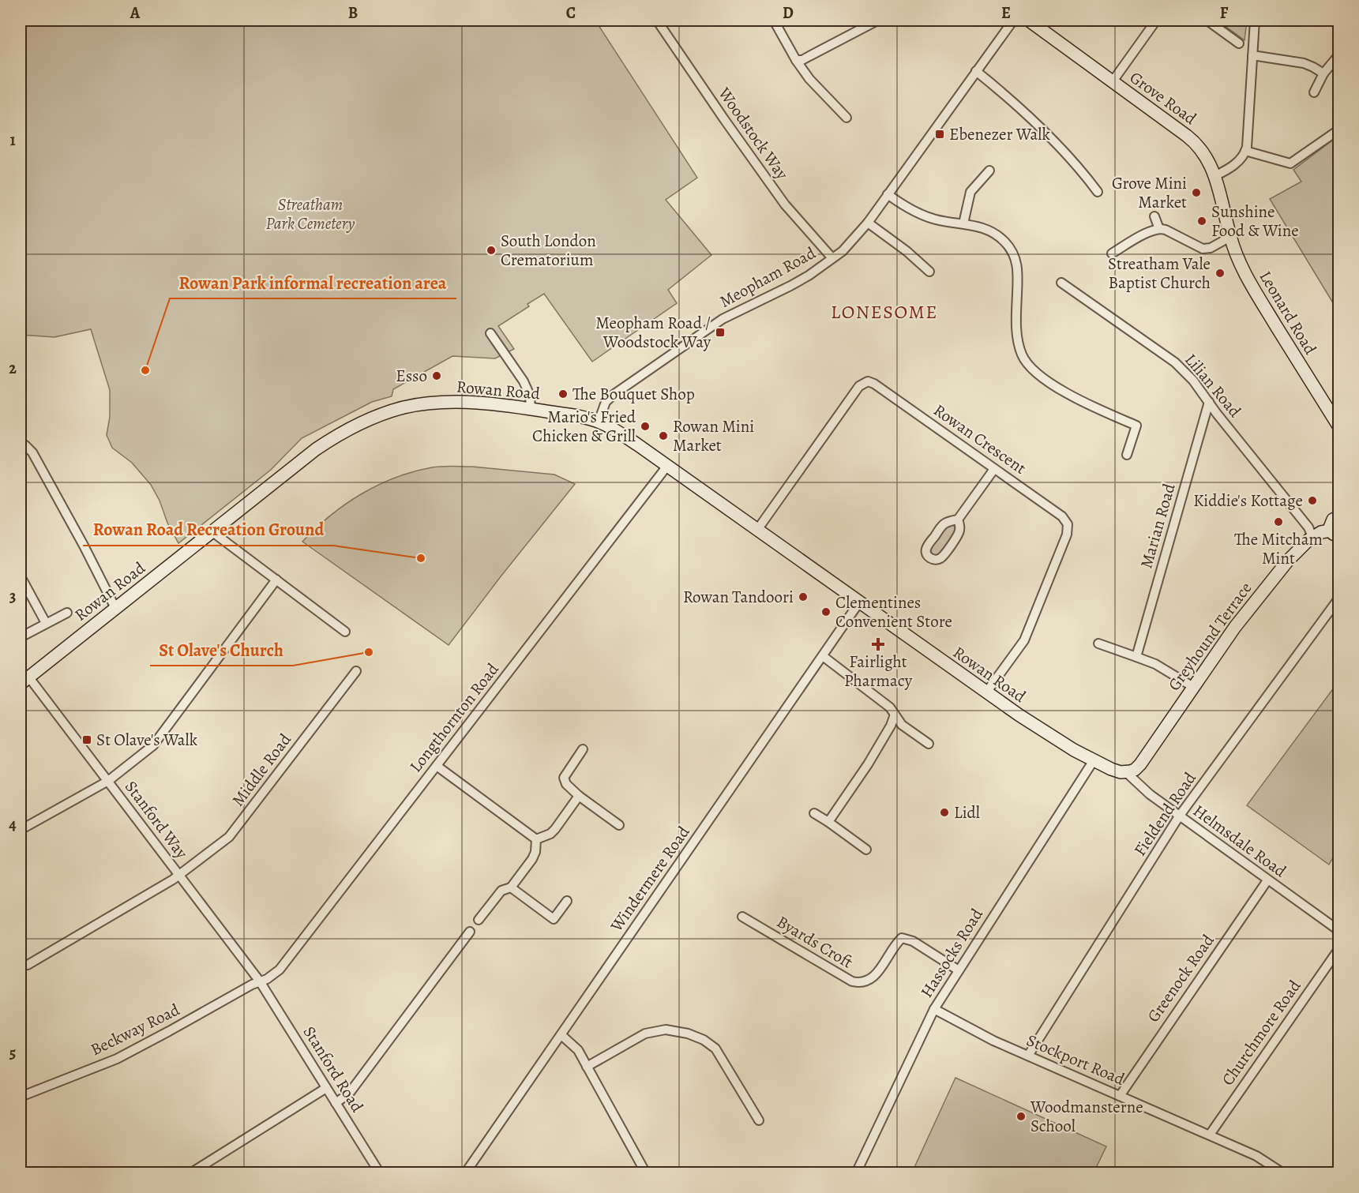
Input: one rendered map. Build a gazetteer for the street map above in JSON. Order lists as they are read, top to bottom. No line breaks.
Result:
{"streets":{"main road":["Grove Road","Leonard Road","Rowan Road","Greyhound Terrace"],"street":["Woodstock Way","Meopham Road","Lilian Road","Rowan Crescent","Marian Road","Longthornton Road","Middle Road","Fieldend Road","Stanford Way","Helmsdale Road","Windermere Road","Byards Croft","Hassocks Road","Greenock Road","Beckway Road","Churchmore Road","Stockport Road","Stanford Road"]},"crossings":[["Grove Road","Leonard Road"],["Woodstock Way","Meopham Road"],["Meopham Road","Rowan Road"],["Lilian Road","Marian Road"],["Lilian Road","Greyhound Terrace"],["Rowan Road","Rowan Crescent"],["Rowan Road","Greyhound Terrace"],["Rowan Road","Longthornton Road"],["Rowan Road","Stanford Way"],["Rowan Road","Helmsdale Road"],["Rowan Road","Windermere Road"],["Rowan Road","Hassocks Road"],["Greyhound Terrace","Helmsdale Road"],["Longthornton Road","Stanford Way"],["Longthornton Road","Beckway Road"],["Longthornton Road","Stanford Road"],["Middle Road","Stanford Way"],["Fieldend Road","Helmsdale Road"],["Fieldend Road","Stockport Road"],["Stanford Way","Beckway Road"],["Stanford Way","Stanford Road"],["Helmsdale Road","Greenock Road"],["Byards Croft","Hassocks Road"],["Hassocks Road","Stockport Road"],["Greenock Road","Stockport Road"],["Beckway Road","Stanford Road"],["Churchmore Road","Stockport Road"]],"districts":["LONESOME"],"parks":["Streatham Park Cemetery"],"places":{"transit":["Ebenezer Walk","Meopham Road / Woodstock Way","St Olave's Walk"],"other":["Grove Mini Market","Sunshine Food & Wine","South London Crematorium","Streatham Vale Baptist Church","Rowan Park informal recreation area","Esso","The Bouquet Shop","Mario's Fried Chicken & Grill","Rowan Mini Market","Kiddie's Kottage","The Mitcham Mint","Rowan Road Recreation Ground","Rowan Tandoori","Clementines Convenient Store","St Olave's Church","Lidl","Woodmansterne School"],"health":["Fairlight Pharmacy"]},"grid":{"columns":["A","B","C","D","E","F"],"rows":["1","2","3","4","5"]}}
